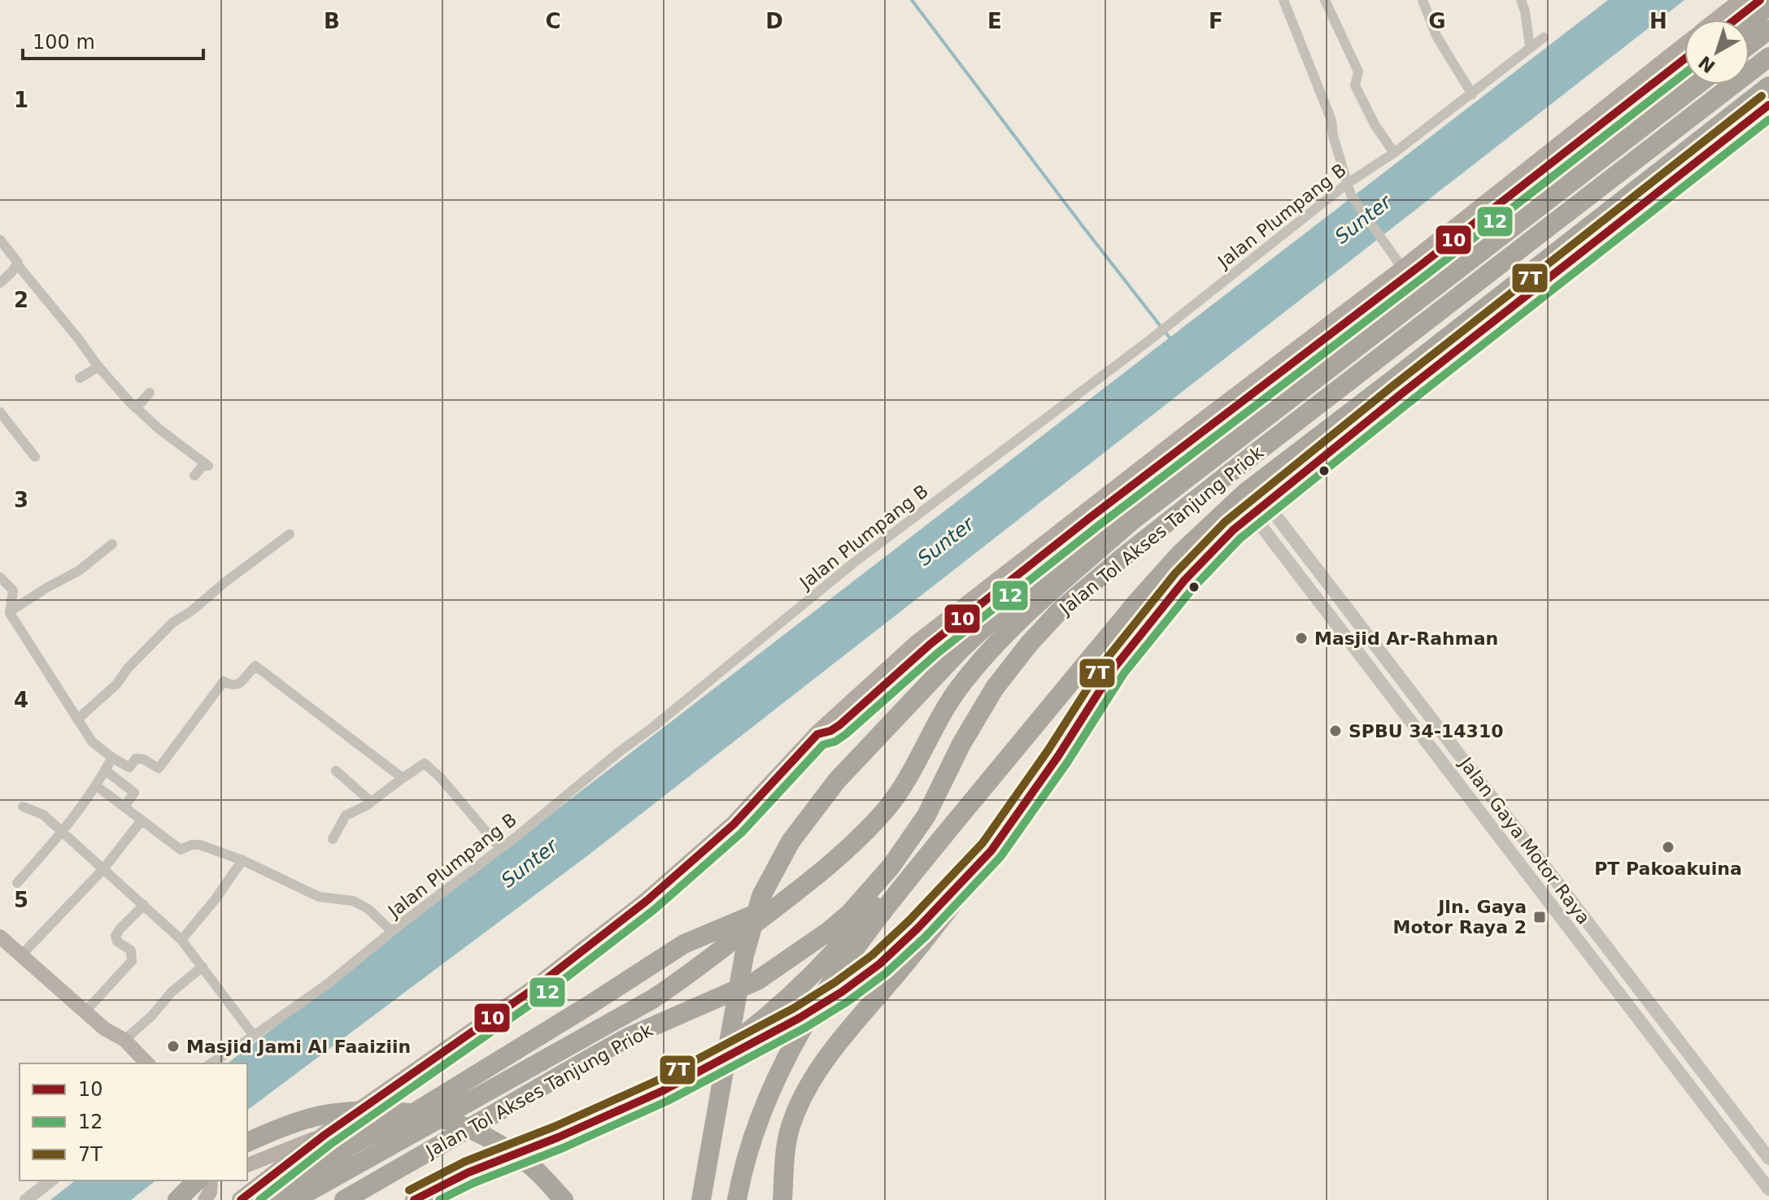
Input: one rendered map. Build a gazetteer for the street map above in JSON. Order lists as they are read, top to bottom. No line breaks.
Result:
{"streets":{"highway":["Jalan Tol Akses Tanjung Priok"],"street":["Jalan Plumpang B","Jalan Gaya Motor Raya"]},"water":["Sunter"],"places":{"other":["Masjid Ar-Rahman","SPBU 34-14310","PT Pakoakuina","Masjid Jami Al Faaiziin"],"transit":["Jln. Gaya Motor Raya 2"]},"lines":["transit line 10","transit line 12","transit line 7T"],"legend":["10","12","7T"],"scale_bar":"100 m","north":"bottom left","grid":{"columns":["B","C","D","E","F","G","H"],"rows":["1","2","3","4","5"]}}
